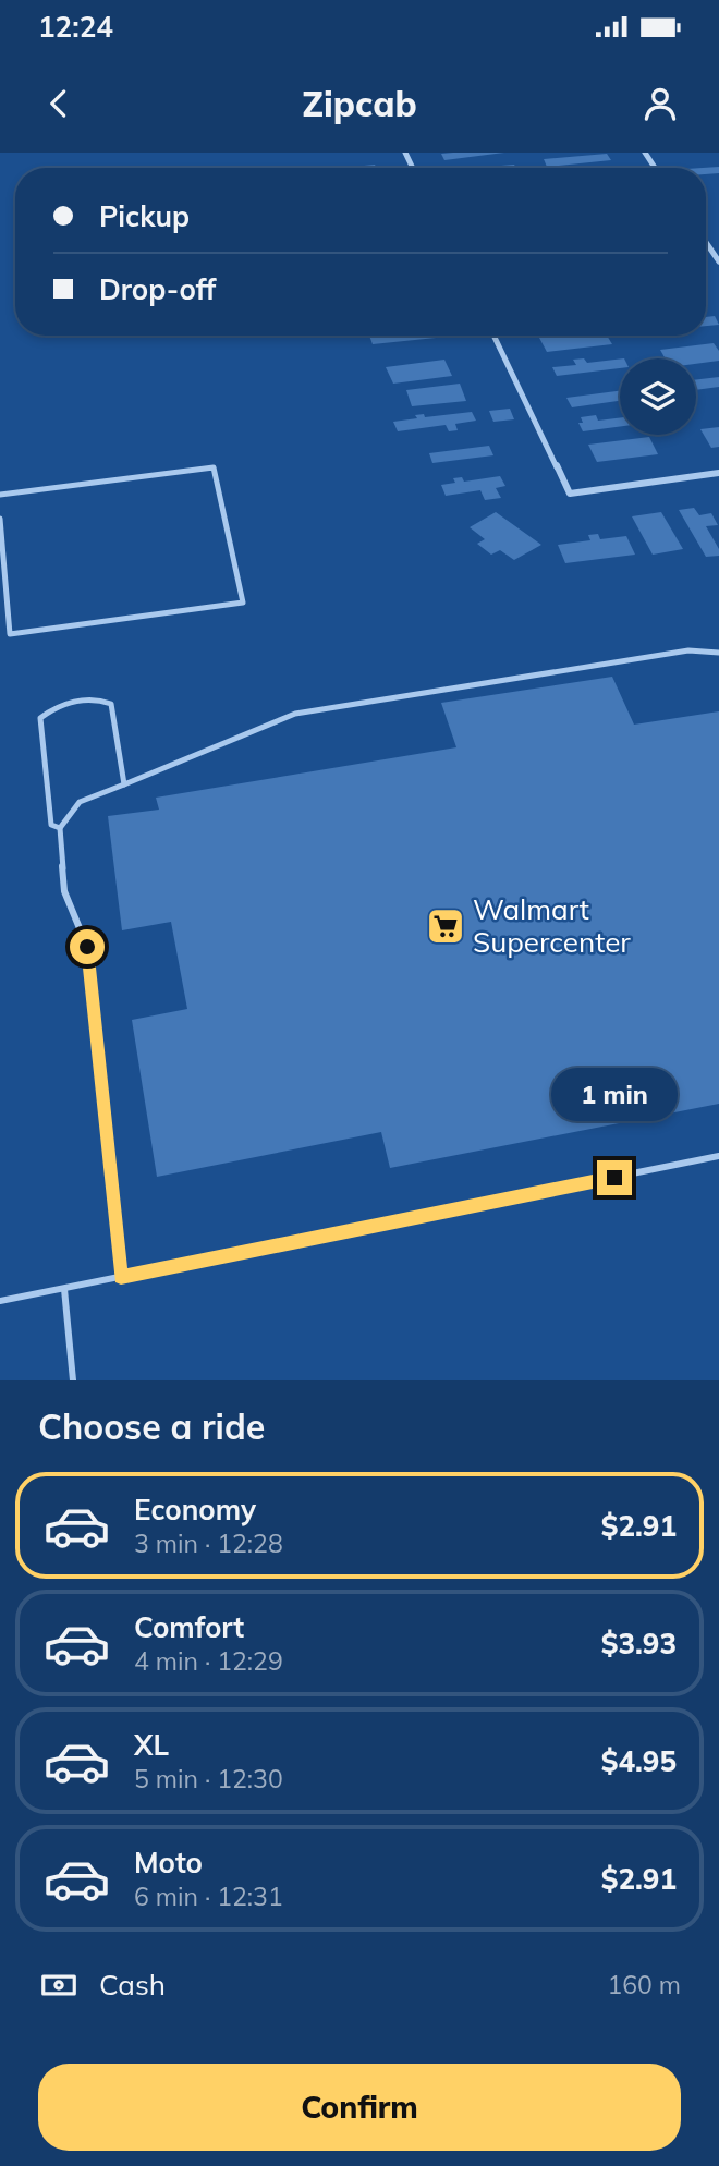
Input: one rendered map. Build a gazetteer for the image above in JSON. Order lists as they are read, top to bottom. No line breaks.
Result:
{"places":{"supermarket":["Walmart Supercenter"]},"page":{"status":"12:24","header":"Zipcab","banner":["Pickup","Drop-off"],"bubble":"1 min","heading":"Choose a ride","list":[{"name":"Economy","note":"3 min · 12:28","value":"$2.91"},{"name":"Comfort","note":"4 min · 12:29","value":"$3.93"},{"name":"XL","note":"5 min · 12:30","value":"$4.95"},{"name":"Moto","note":"6 min · 12:31","value":"$2.91"}],"pay":["Cash","160 m"],"buttons":"Confirm"}}
